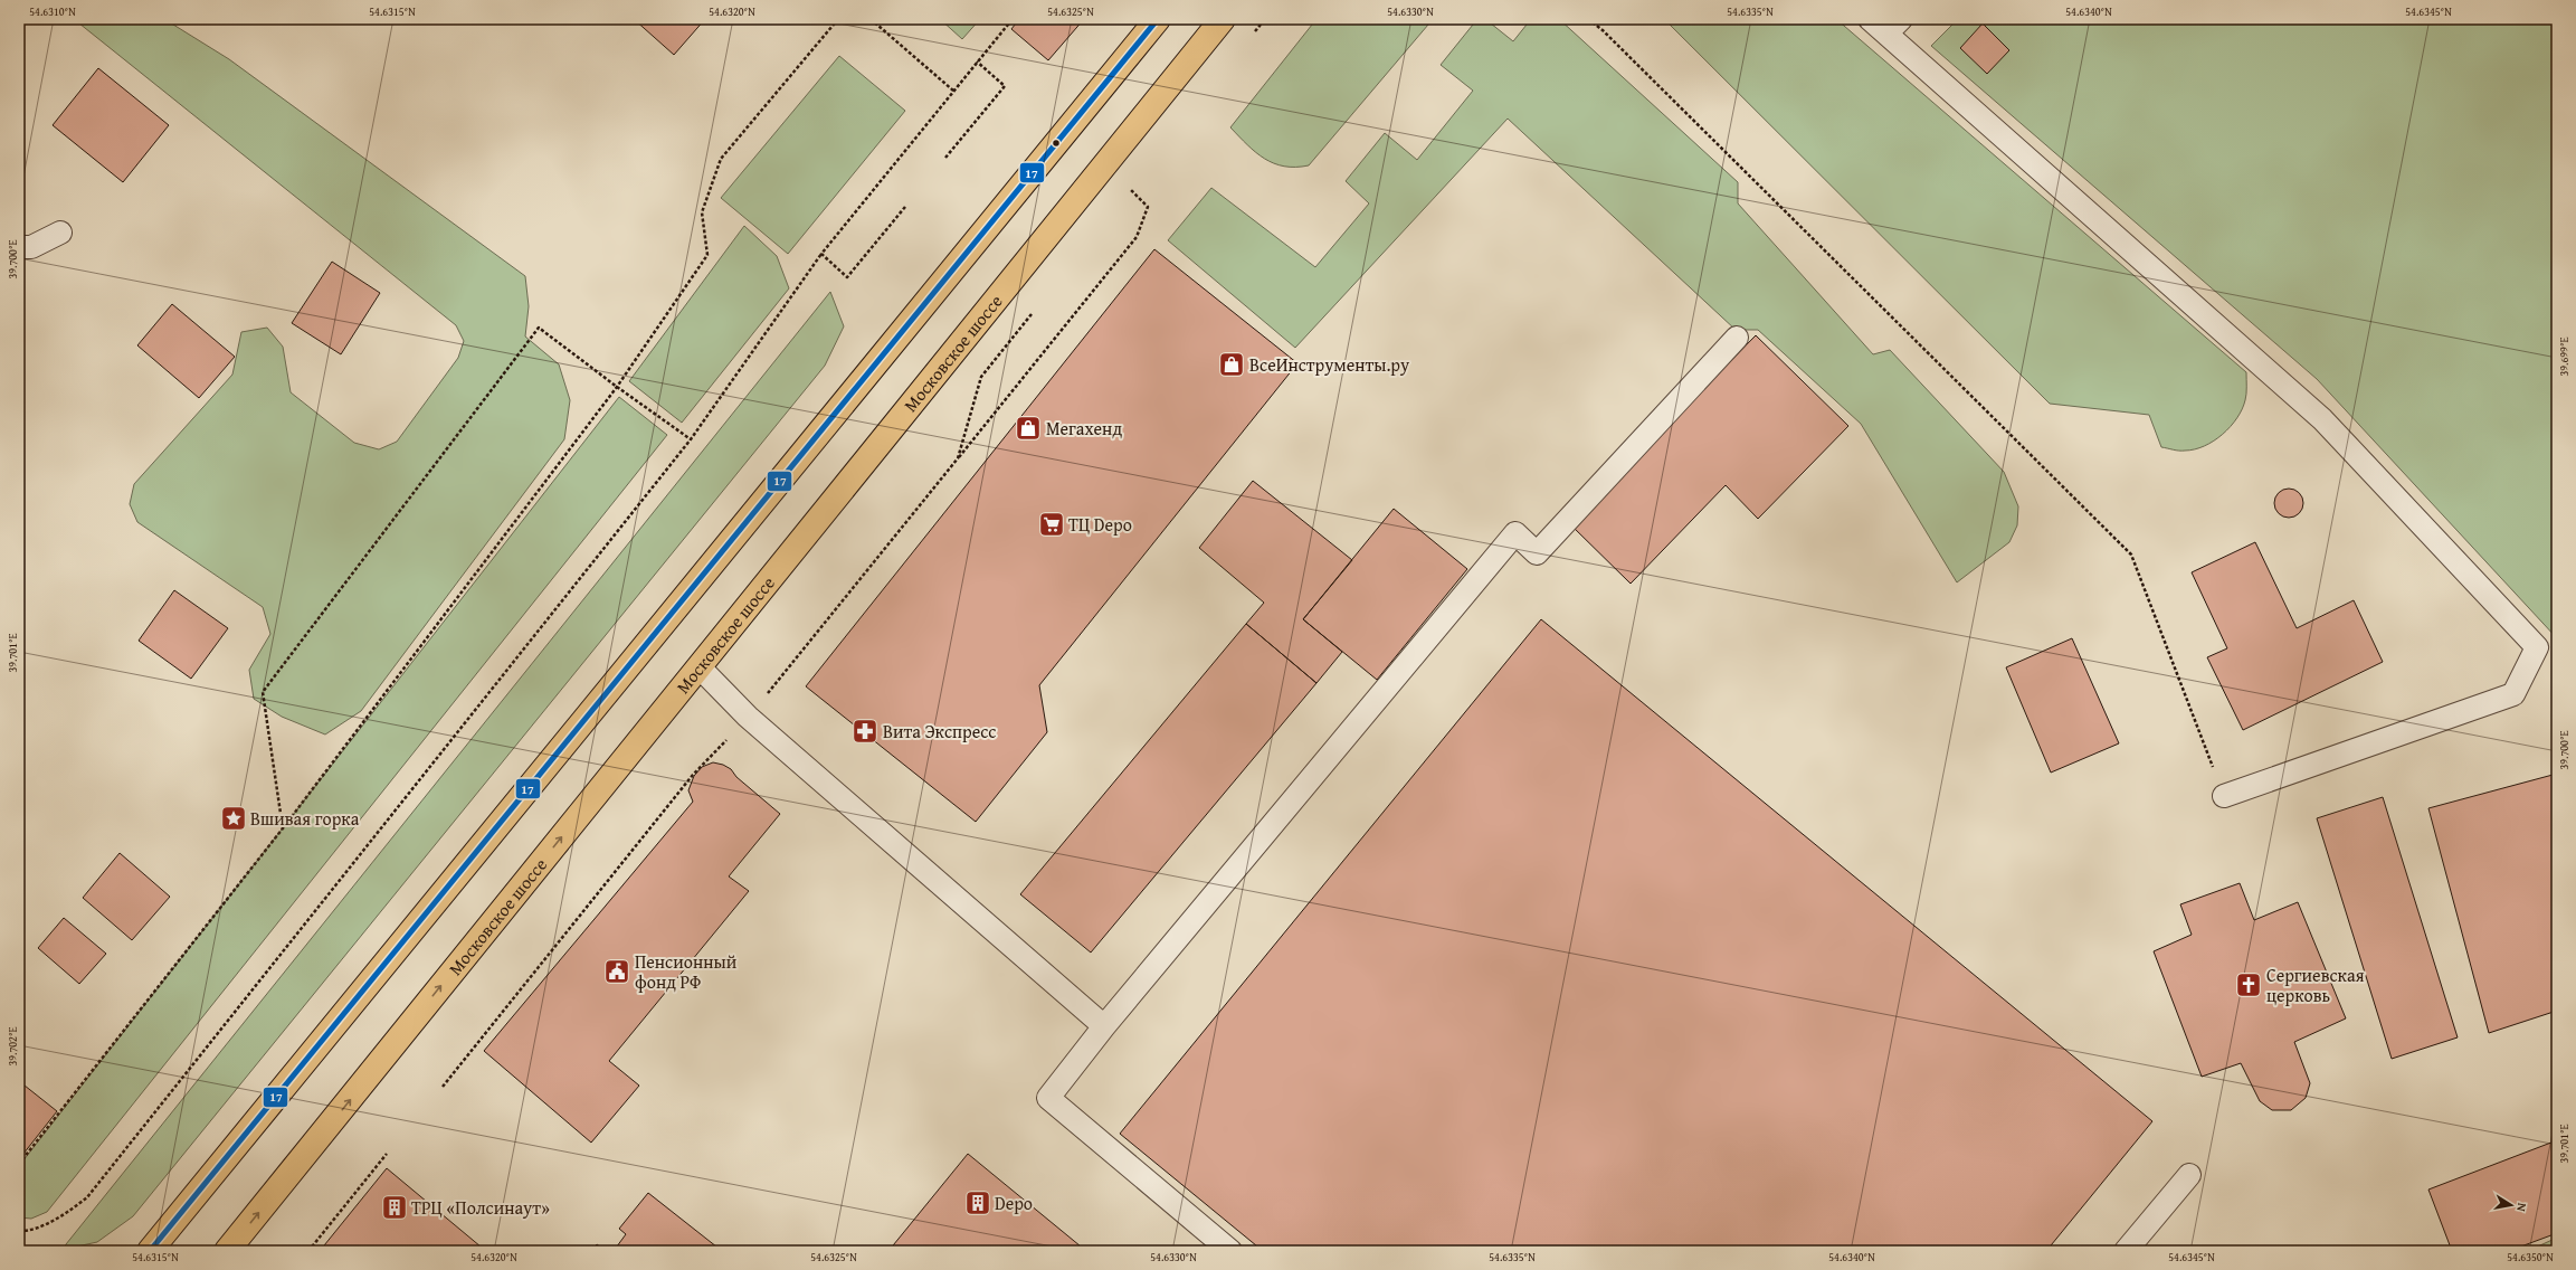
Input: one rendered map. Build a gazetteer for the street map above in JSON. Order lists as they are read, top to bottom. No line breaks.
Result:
{"streets":{"main road":["Московское шоссе"]},"places":{"shop":["ВсеИнструменты.ру","Мегахенд"],"supermarket":["ТЦ Depo"],"pharmacy":["Вита Экспресс"],"place":["Вшивая горка"],"public building":["Пенсионный фонд РФ"],"church":["Сергиевская церковь"],"building":["Depo","ТРЦ «Полсинаут»"]},"lines":["transit line 17"],"north":"right","coordinates":["54.6310°N","54.6315°N","54.6320°N","54.6325°N","54.6330°N","54.6335°N","54.6340°N","54.6345°N","39.700°E","39.699°E","39.701°E","39.702°E","54.6350°N"]}
